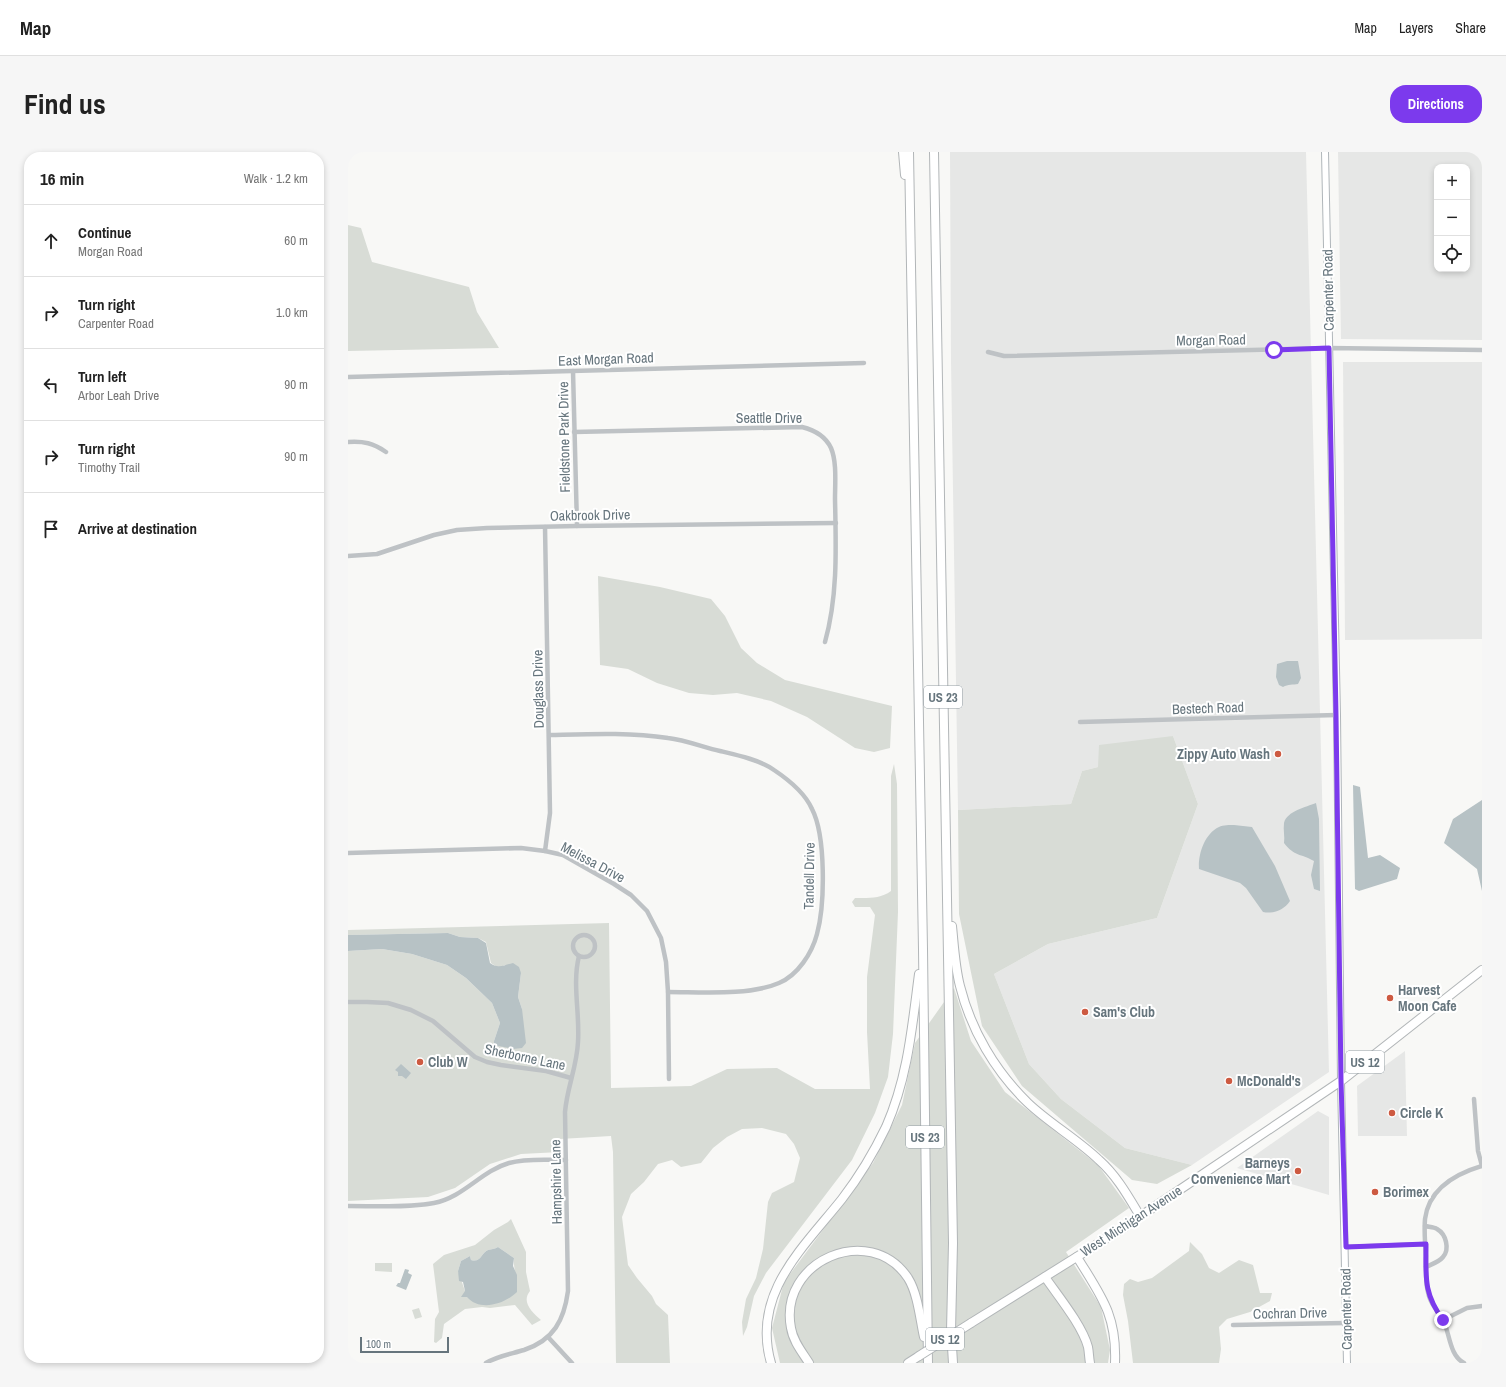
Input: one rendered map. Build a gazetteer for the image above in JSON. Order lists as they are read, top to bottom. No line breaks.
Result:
{"streets":{"highway":["US 23","US 12","West Michigan Avenue"],"main road":["Carpenter Road"],"street":["Morgan Road","East Morgan Road","Seattle Drive","Fieldstone Park Drive","Oakbrook Drive","Douglass Drive","Bestech Road","Melissa Drive","Tandell Drive","Sherborne Lane","Hampshire Lane","Cochran Drive"]},"crossings":[["Carpenter Road","Morgan Road"],["Carpenter Road","Bestech Road"],["Carpenter Road","West Michigan Avenue"],["Carpenter Road","Cochran Drive"],["East Morgan Road","Fieldstone Park Drive"],["Seattle Drive","Fieldstone Park Drive"],["Seattle Drive","Oakbrook Drive"],["Fieldstone Park Drive","Oakbrook Drive"],["Oakbrook Drive","Douglass Drive"],["Douglass Drive","Melissa Drive"],["Douglass Drive","Tandell Drive"],["Melissa Drive","Tandell Drive"],["Sherborne Lane","Hampshire Lane"]],"places":["Zippy Auto Wash","Harvest Moon Cafe","Sam's Club","Club W","McDonald's","Circle K","Barneys Convenience Mart","Borimex"],"scale_bar":"100 m","page":{"header":"Map","nav":["Map","Layers","Share"],"title":"Find us","buttons":"Directions","heading":["16 min","Walk · 1.2 km"],"map_buttons":["+","−"],"list":[["Continue","Morgan Road","60 m"],["Turn right","Carpenter Road","1.0 km"],["Turn left","Arbor Leah Drive","90 m"],["Turn right","Timothy Trail","90 m"],"Arrive at destination"],"scale":"100 m"}}
